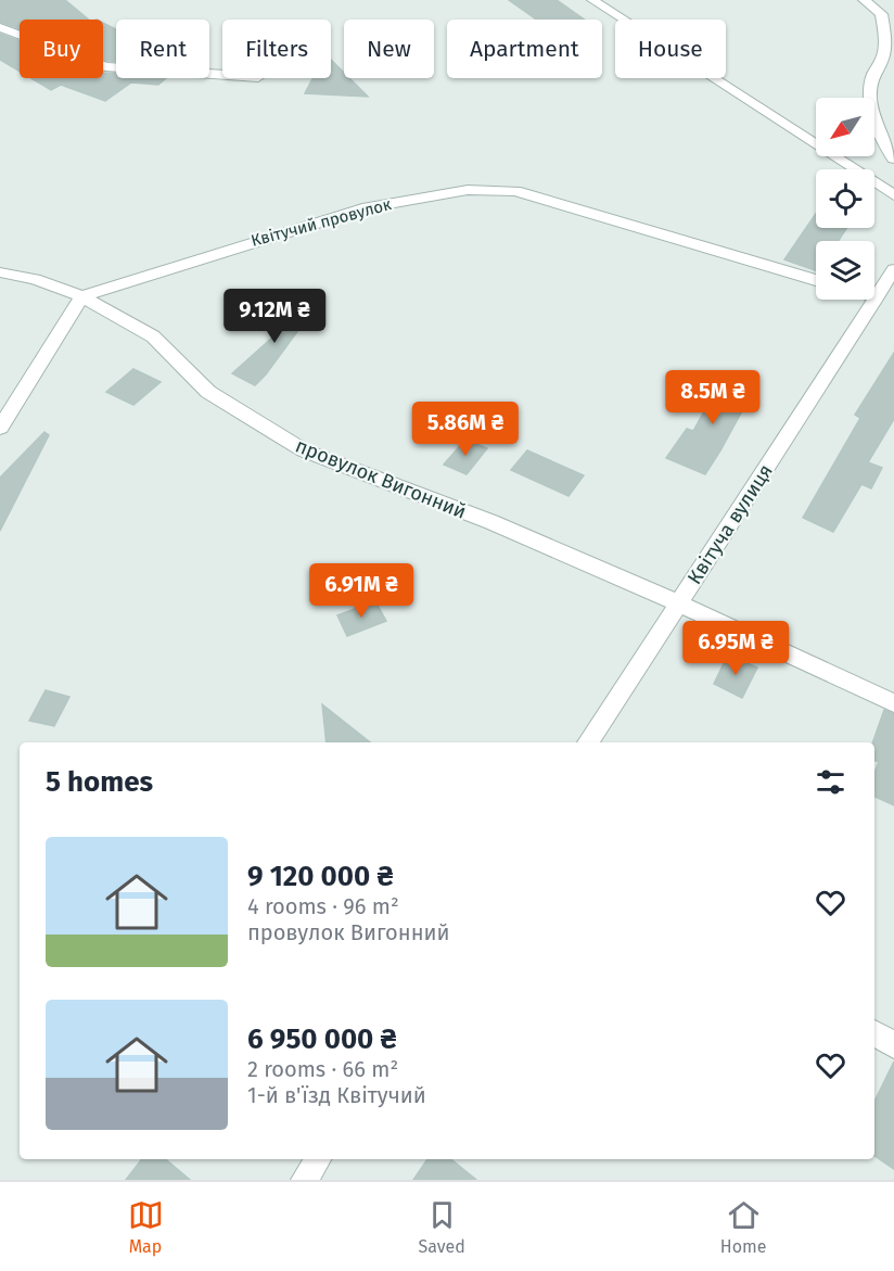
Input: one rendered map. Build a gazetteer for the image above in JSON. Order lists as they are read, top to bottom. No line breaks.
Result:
{"streets":{"street":["Квітучий провулок","провулок Вигонний","Квітуча вулиця"]},"crossings":[["Квітучий провулок","провулок Вигонний"],["провулок Вигонний","Квітуча вулиця"]],"north":"bottom left","page":{"chip":["Buy","Rent","Filters","New","Apartment","House"],"price":["9.12M ₴","8.5M ₴","5.86M ₴","6.91M ₴","6.95M ₴"],"heading":"5 homes","list":[{"name":"9 120 000 ₴","note":"4 rooms · 96 m² · провулок Вигонний"},{"name":"6 950 000 ₴","note":"2 rooms · 66 m² · 1-й в'їзд Квітучий"}],"tabs":["Map","Saved","Home"]}}
